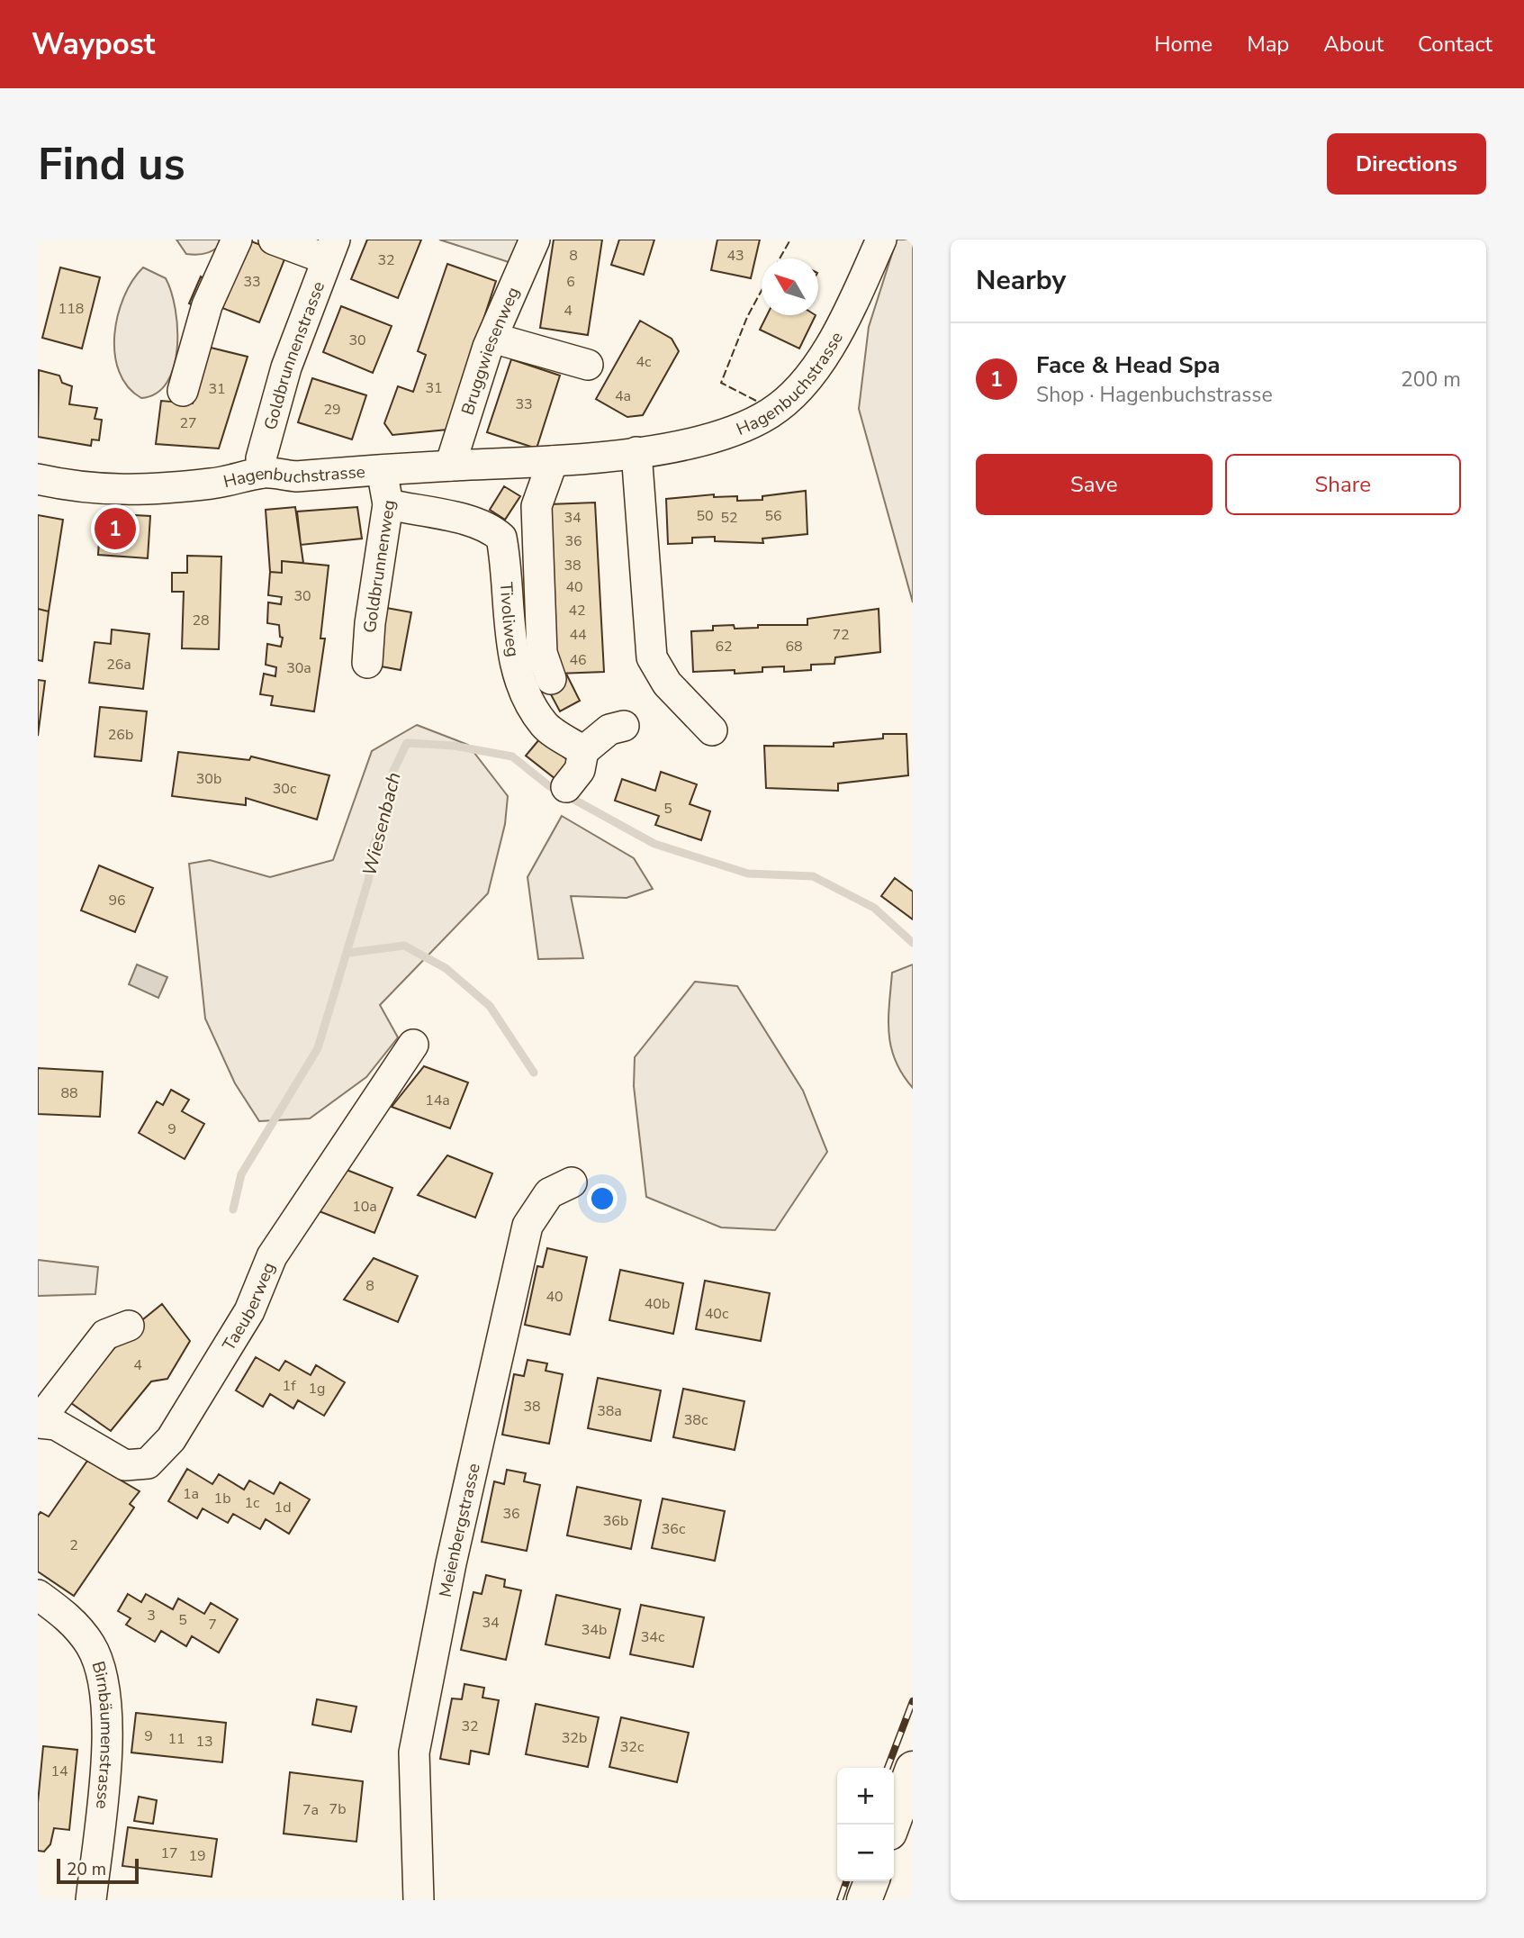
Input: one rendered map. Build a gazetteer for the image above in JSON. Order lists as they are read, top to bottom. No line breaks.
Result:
{"streets":{"street":["Bruggwiesenweg","Goldbrunnenstrasse","Hagenbuchstrasse","Goldbrunnenweg","Tivoliweg","Taeuberweg","Meienbergstrasse","Birnbäumenstrasse"]},"crossings":[["Bruggwiesenweg","Hagenbuchstrasse"],["Goldbrunnenstrasse","Hagenbuchstrasse"],["Hagenbuchstrasse","Goldbrunnenweg"],["Goldbrunnenweg","Tivoliweg"]],"water":["Wiesenbach"],"house_numbers":["8","43","32","33","6","118","4","30","4c","31","31","4a","33","29","27","50","56","34","52","36","38","40","30","42","28","44","72","62","68","46","26a","30a","26b","30b","30c","5","96","88","14a","9","10a","8","40","40b","40c","4","1f","1g","38","38a","38c","1a","1b","1c","1d","36","36b","36c","2","3","5","34","7","34b","34c","32","9","32b","11","13","32c","14","7b","7a","17","19"],"scale_bar":"20 m","north":"top left","page":{"header":"Waypost","nav":["Home","Map","About","Contact"],"buttons":["Directions",["Save","Share"]],"title":"Find us","heading":"Nearby","list":[{"mark":"1","name":"Face & Head Spa","note":"Shop · Hagenbuchstrasse","value":"200 m"}],"pins":"1","map_buttons":["+","−"],"scale":"20 m"}}
